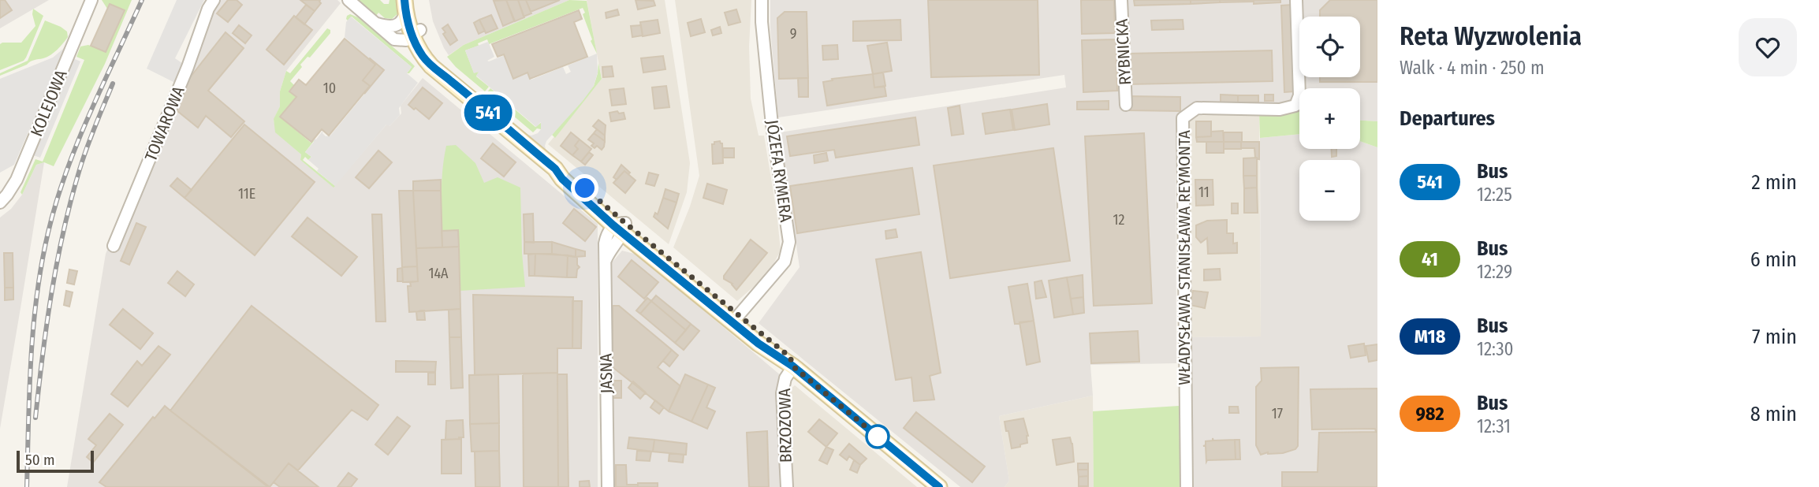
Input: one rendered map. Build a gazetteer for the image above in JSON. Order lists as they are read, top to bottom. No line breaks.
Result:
{"streets":{"street":["RYBNICKA","KOLEJOWA","TOWAROWA","JÓZEFA RYMERA","WŁADYSŁAWA STANISŁAWA REYMONTA","JASNA","BRZOZOWA"]},"lines":["bus line 541"],"house_numbers":["9","10","11","11E","12","14A","17"],"scale_bar":"50 m","page":{"on_map":"541","heading":[["Reta Wyzwolenia","Walk · 4 min · 250 m"],"Departures"],"map_buttons":["+","−"],"list":[{"mark":"541","name":"Bus","note":"12:25","value":"2 min"},{"mark":"41","name":"Bus","note":"12:29","value":"6 min"},{"mark":"M18","name":"Bus","note":"12:30","value":"7 min"},{"mark":"982","name":"Bus","note":"12:31","value":"8 min"}],"scale":"50 m"}}
